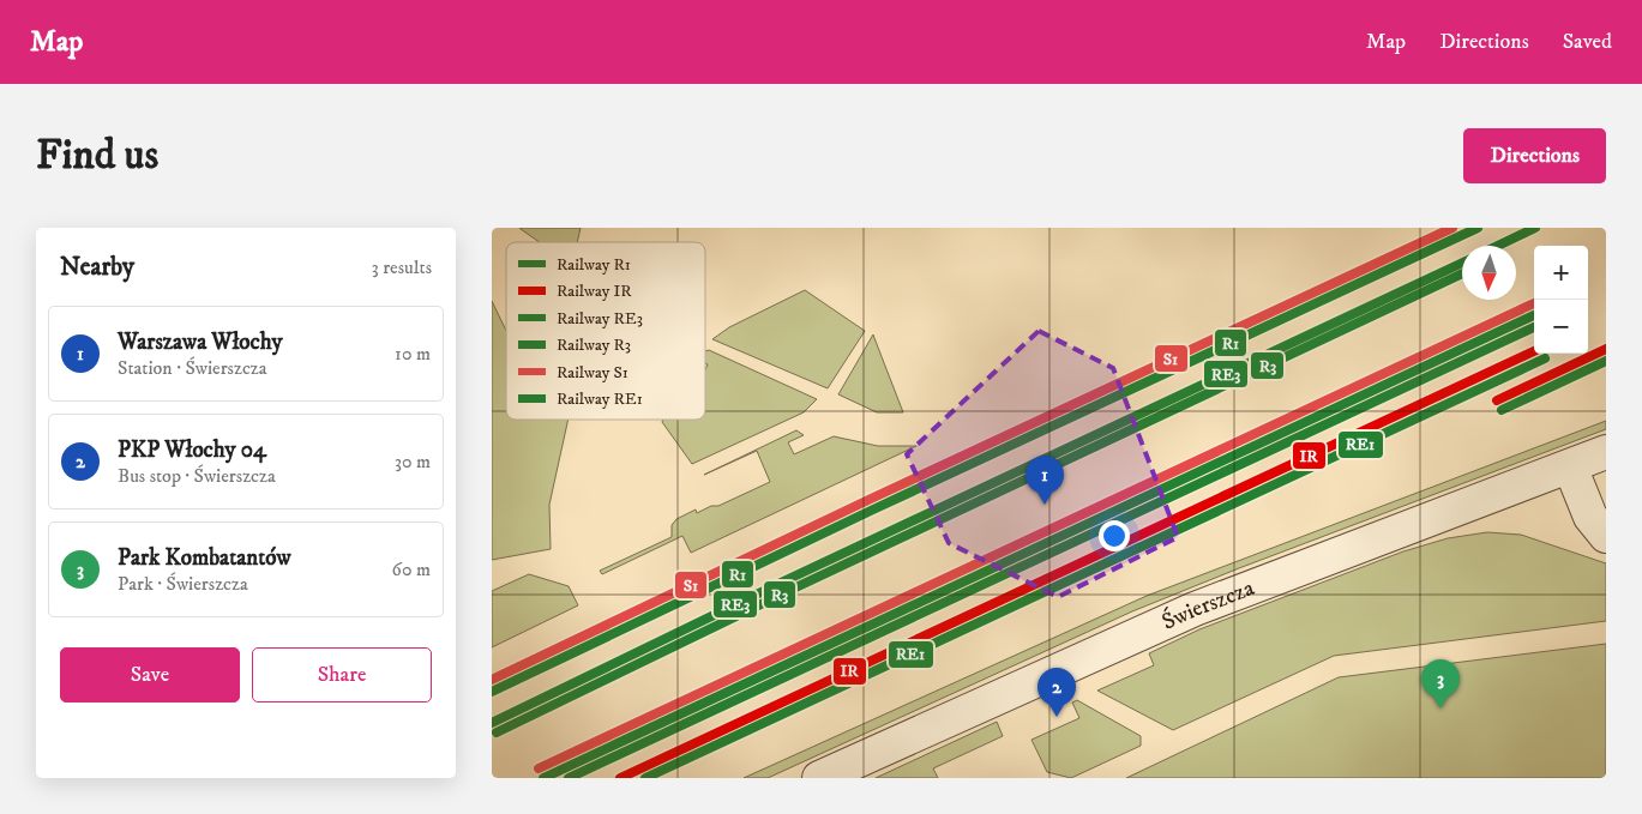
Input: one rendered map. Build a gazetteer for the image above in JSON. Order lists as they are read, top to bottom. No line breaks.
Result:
{"streets":{"street":["Świerszcza"]},"lines":["rail line R1","rail line RE3","rail line S1","rail line R3","rail line IR","rail line RE1"],"legend":["Railway R1","Railway IR","Railway RE3","Railway R3","Railway S1","Railway RE1"],"north":"bottom","page":{"header":"Map","nav":["Map","Directions","Saved"],"buttons":["Directions",["Save","Share"]],"title":"Find us","heading":["Nearby","3 results"],"map_buttons":["+","−"],"list":[{"mark":"1","name":"Warszawa Włochy","note":"Station · Świerszcza","value":"10 m"},{"mark":"2","name":"PKP Włochy 04","note":"Bus stop · Świerszcza","value":"30 m"},{"mark":"3","name":"Park Kombatantów","note":"Park · Świerszcza","value":"60 m"}],"pins":["1","3","2"]}}
